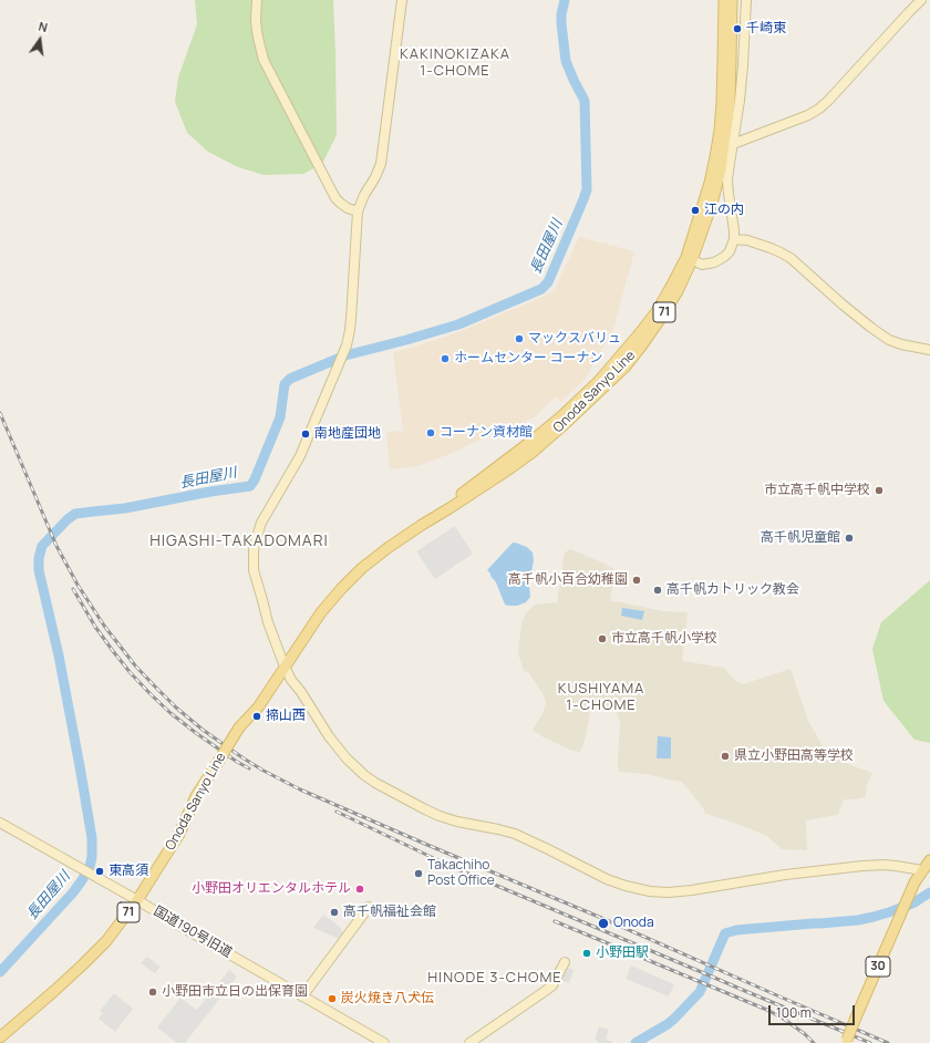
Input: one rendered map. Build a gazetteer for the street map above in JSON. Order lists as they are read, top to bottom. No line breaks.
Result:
{"streets":{"main road":["71","Onoda Sanyo Line","30"],"street":["国道190号旧道"]},"crossings":[["Onoda Sanyo Line","国道190号旧道"]],"districts":["KAKINOKIZAKA 1-CHOME","HIGASHI-TAKADOMARI","KUSHIYAMA 1-CHOME","HINODE 3-CHOME"],"water":["長田屋川"],"places":["千崎東","江の内","マックスバリュ","ホームセンター コーナン","コーナン資材館","南地産団地","市立高千帆中学校","高千帆児童館","高千帆小百合幼稚園","高千帆カトリック教会","市立高千帆小学校","揥山西","県立小野田高等学校","東高須","Takachiho Post Office","小野田オリエンタルホテル","高千帆福祉会館","Onoda","小野田駅","小野田市立日の出保育園","炭火焼き八犬伝"],"scale_bar":"100 m","north":"top"}
